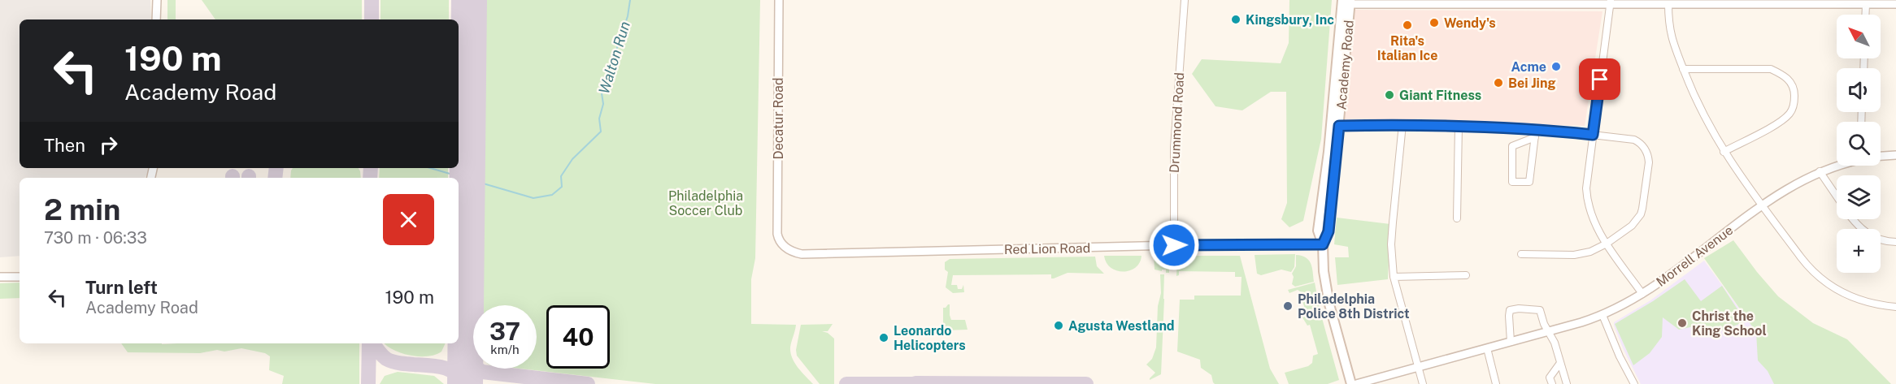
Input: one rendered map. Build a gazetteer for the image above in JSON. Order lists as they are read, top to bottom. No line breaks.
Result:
{"streets":{"main road":["Academy Road"],"street":["Decatur Road","Drummond Road","Red Lion Road","Morrell Avenue"]},"crossings":[["Academy Road","Red Lion Road"],["Decatur Road","Red Lion Road"],["Drummond Road","Red Lion Road"]],"water":["Walton Run"],"parks":["Philadelphia Soccer Club"],"places":["Kingsbury, Inc","Wendy's","Rita's Italian Ice","Acme","Bei Jing","Giant Fitness","Philadelphia Police 8th District","Christ the King School","Agusta Westland","Leonardo Helicopters"],"north":"top left","page":{"map_buttons":"+","turn":["190 m","Academy Road"],"then":"Then","heading":["2 min","730 m · 06:33"],"list":[{"name":"Turn left","note":"Academy Road","value":"190 m"}],"speed":"37 km/h","limit":"40"}}
